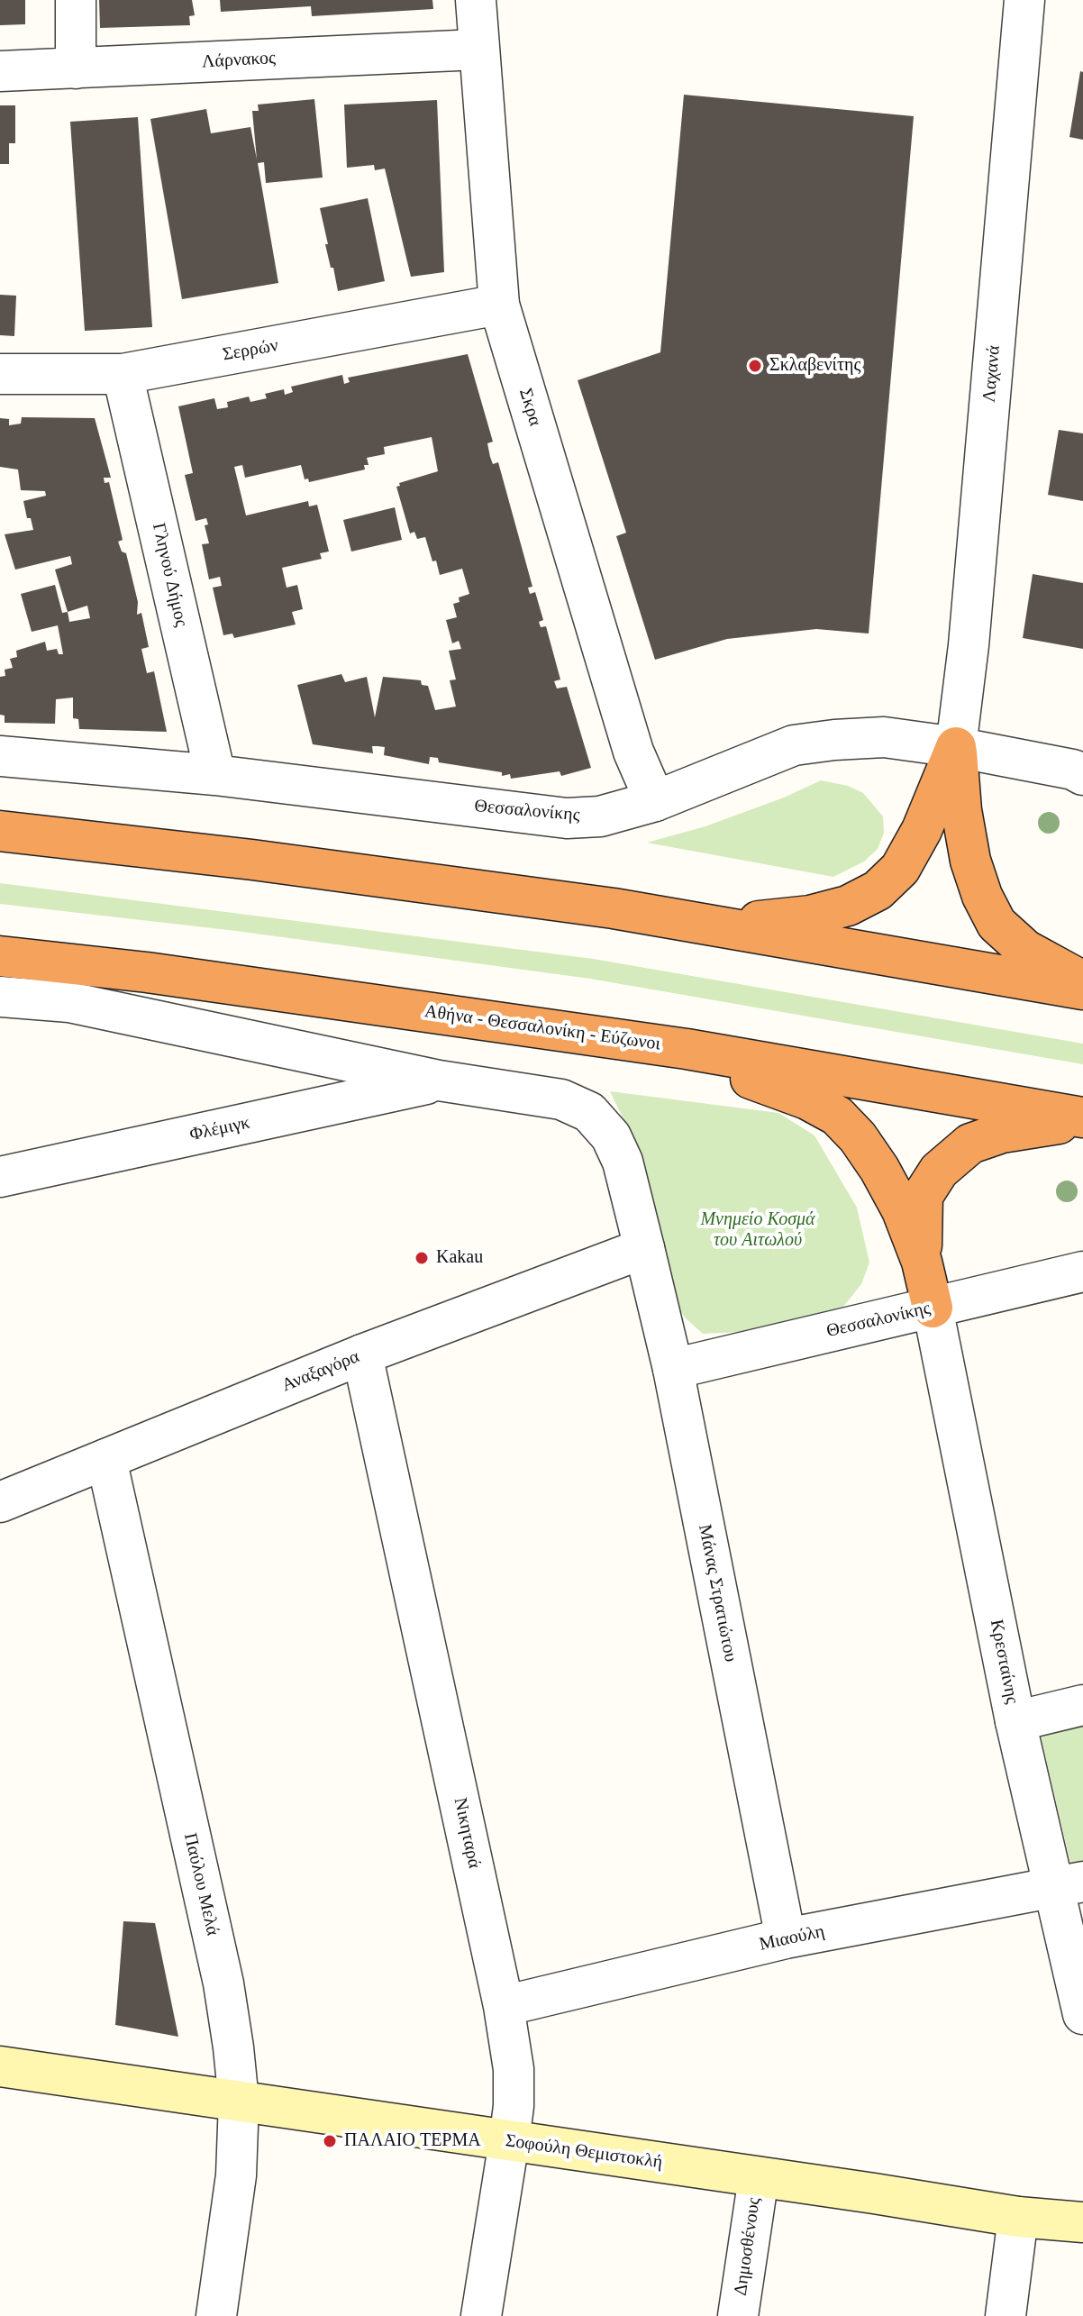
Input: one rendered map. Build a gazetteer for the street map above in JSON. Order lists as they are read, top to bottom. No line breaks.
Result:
{"streets":{"highway":["Αθήνα - Θεσσαλονίκη - Εύζωνοι"],"main road":["Σοφούλη Θεμιστοκλή"],"street":["Λάρνακος","Σερρών","Λαχανά","Σκρα","Γληνού Δήμος","Θεσσαλονίκης","Φλέμιγκ","Αναξαγόρα","Μάνας Στρατιώτου","Κρεσταίνης","Νικηταρά","Παύλου Μελά","Μιαούλη","Δημοσθένους"]},"crossings":[["Λάρνακος","Σκρα"],["Σερρών","Σκρα"],["Σερρών","Γληνού Δήμος"],["Λαχανά","Θεσσαλονίκης"],["Σκρα","Θεσσαλονίκης"],["Γληνού Δήμος","Θεσσαλονίκης"],["Θεσσαλονίκης","Μάνας Στρατιώτου"],["Θεσσαλονίκης","Κρεσταίνης"],["Αναξαγόρα","Μάνας Στρατιώτου"],["Αναξαγόρα","Νικηταρά"],["Αναξαγόρα","Παύλου Μελά"],["Μάνας Στρατιώτου","Μιαούλη"],["Κρεσταίνης","Μιαούλη"],["Νικηταρά","Μιαούλη"],["Νικηταρά","Σοφούλη Θεμιστοκλή"],["Παύλου Μελά","Σοφούλη Θεμιστοκλή"],["Σοφούλη Θεμιστοκλή","Δημοσθένους"]],"parks":["Μνημείο Κοσμά του Αιτωλού"],"places":["Σκλαβενίτης","Kakau","ΠΑΛΑΙΟ ΤΕΡΜΑ"]}
